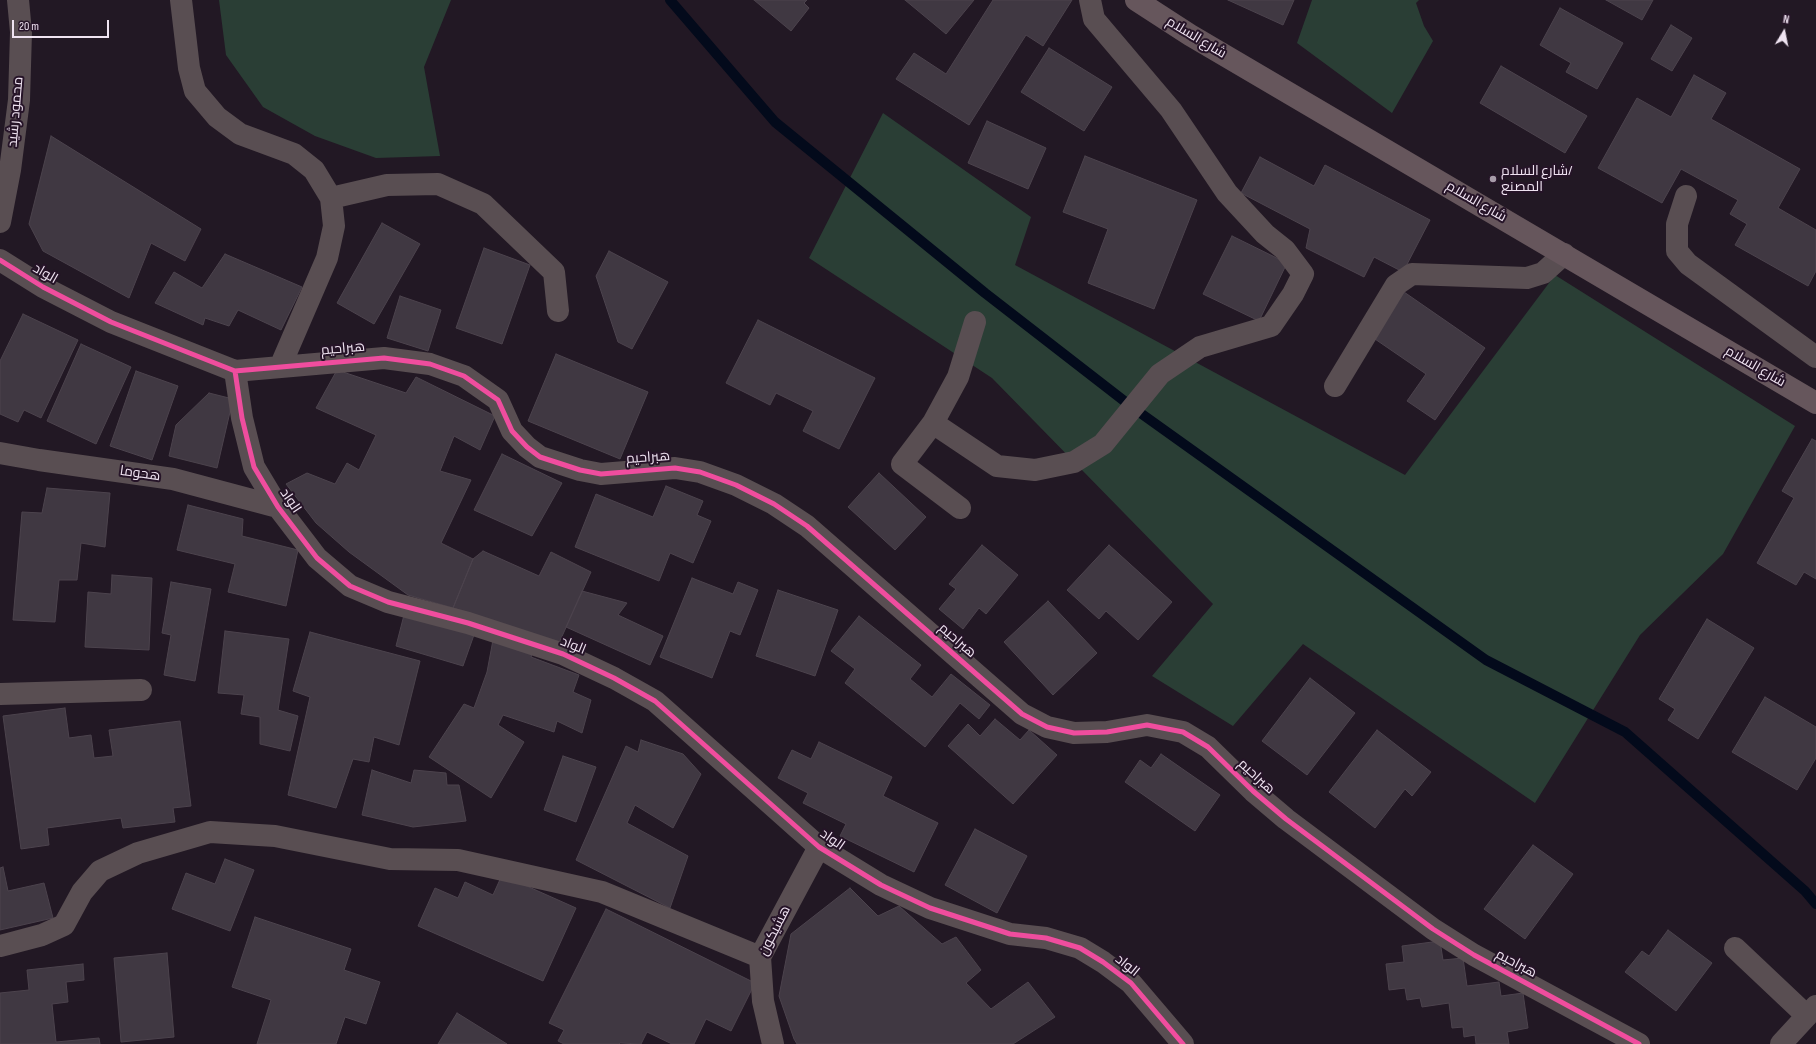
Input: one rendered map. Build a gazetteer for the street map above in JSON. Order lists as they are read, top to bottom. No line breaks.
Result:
{"streets":{"main road":["شارع السلام"],"street":["محمود رشيد","الواد","هبراحيم","هحوما","هشيكون"]},"crossings":[["الواد","هبراحيم"],["الواد","هحوما"],["الواد","هشيكون"]],"places":["شارع السلام/ المصنع"],"scale_bar":"20 m","north":"top"}
